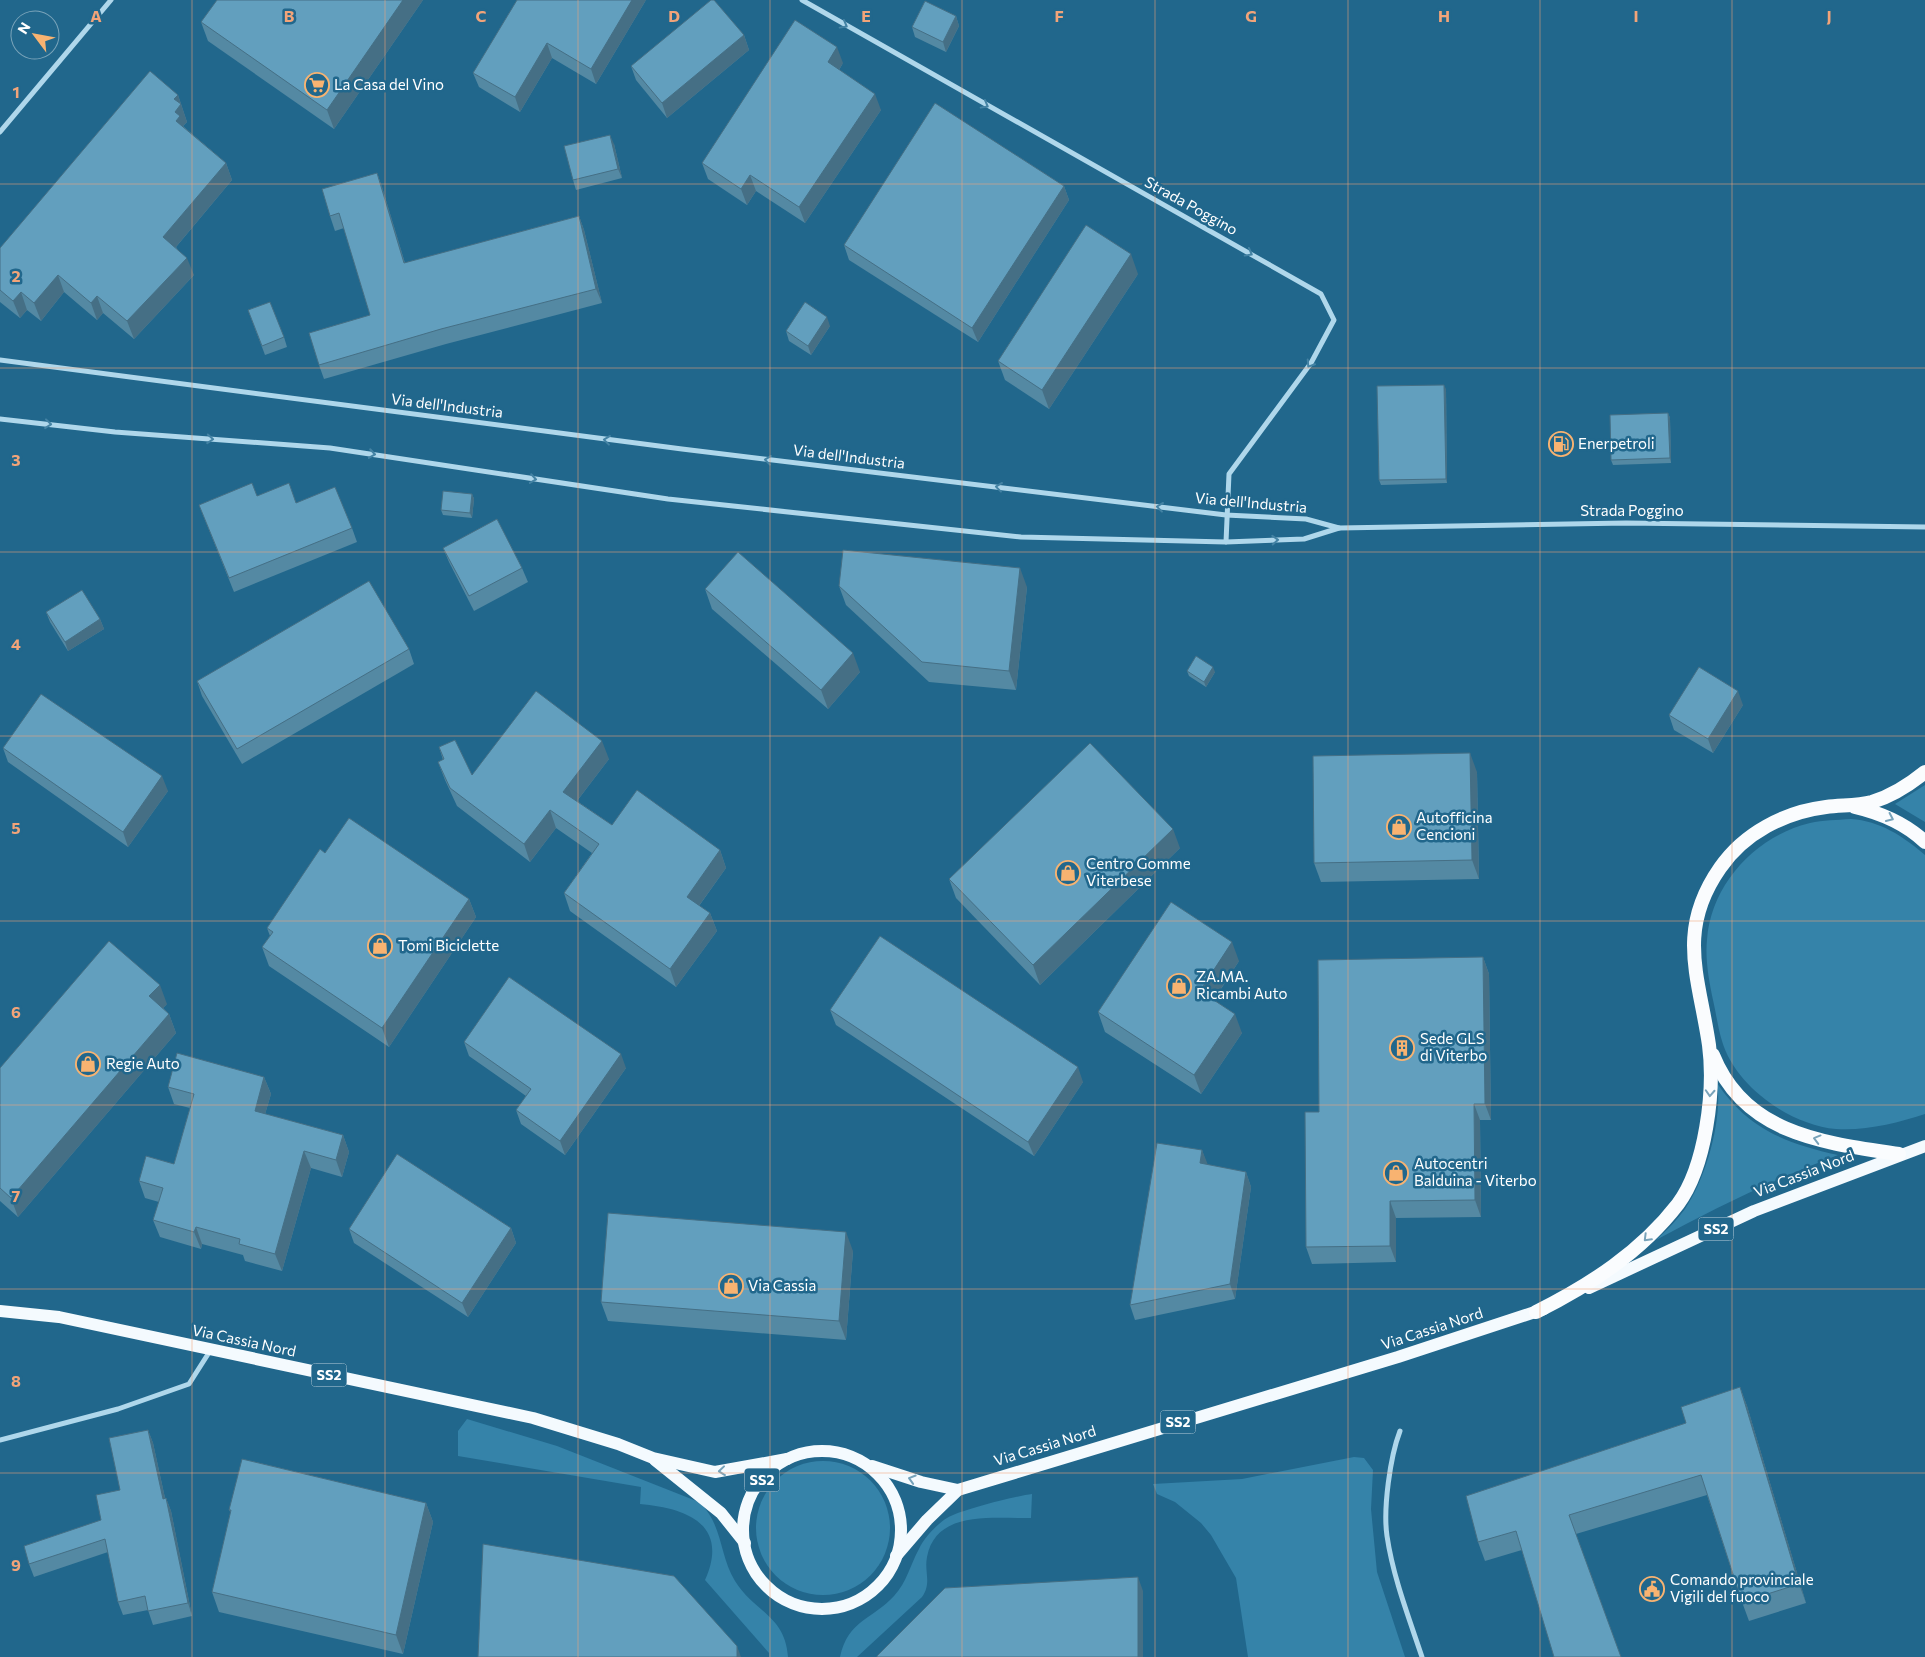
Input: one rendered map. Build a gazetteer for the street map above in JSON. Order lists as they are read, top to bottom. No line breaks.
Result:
{"streets":{"main road":["Via Cassia Nord","SS2"],"street":["Strada Poggino","Via dell'Industria"]},"crossings":[["Strada Poggino","Via dell'Industria"],["Via Cassia Nord","SS2"]],"places":{"supermarket":["La Casa del Vino"],"fuel station":["Enerpetroli"],"shop":["Autofficina Cencioni","Centro Gomme Viterbese","Tomi Biciclette","ZA.MA. Ricambi Auto","Regie Auto","Autocentri Balduina - Viterbo","Via Cassia"],"building":["Sede GLS di Viterbo"],"public building":["Comando provinciale Vigili del fuoco"]},"north":"top left","grid":{"columns":["A","B","C","D","E","F","G","H","I","J"],"rows":["1","2","3","4","5","6","7","8","9"]}}
